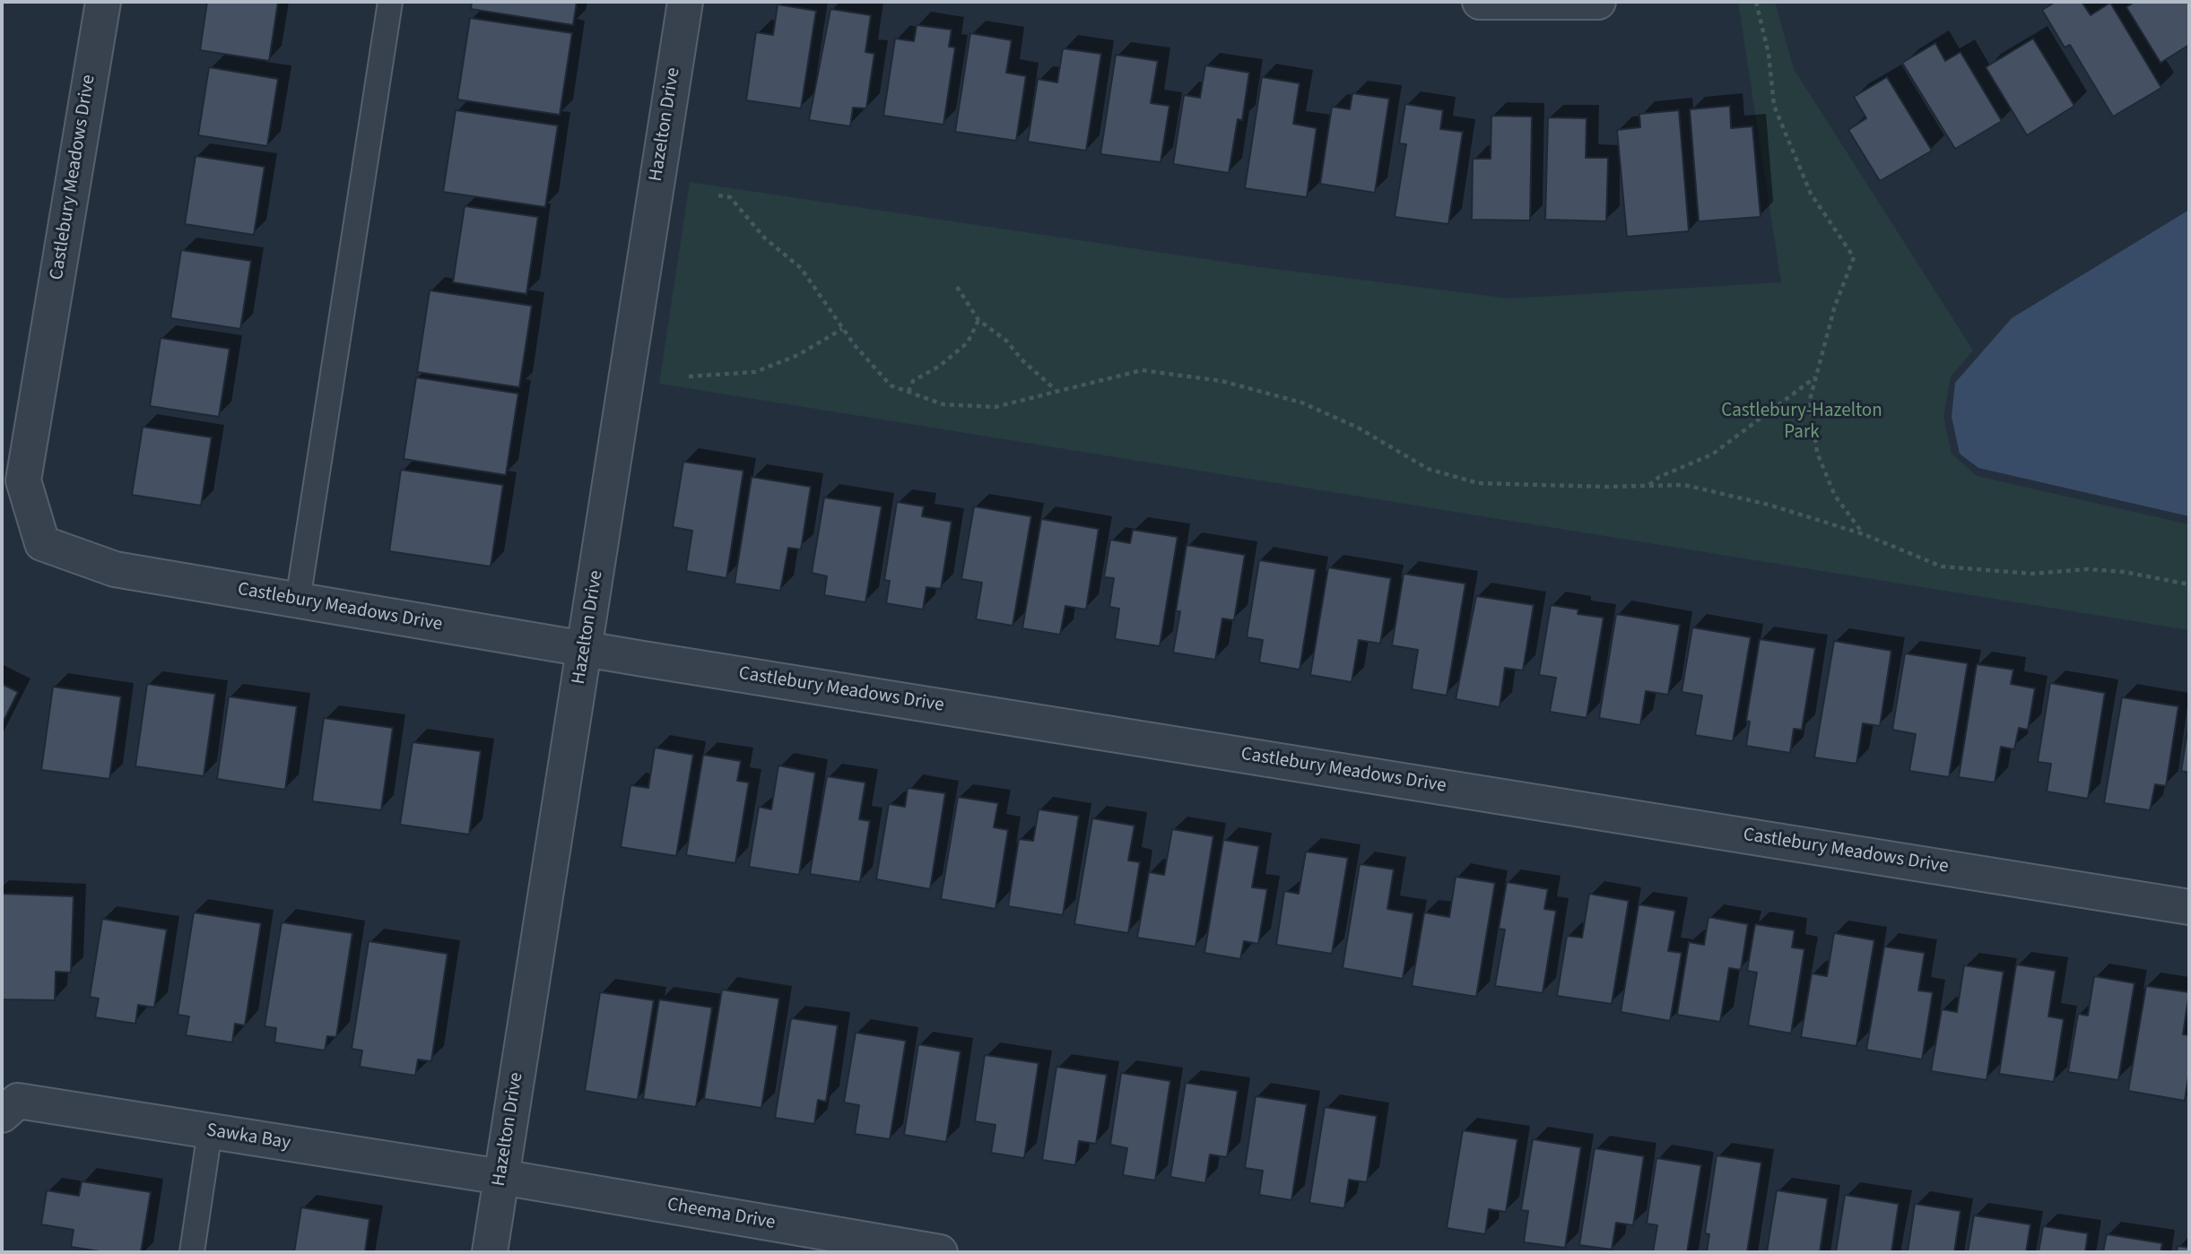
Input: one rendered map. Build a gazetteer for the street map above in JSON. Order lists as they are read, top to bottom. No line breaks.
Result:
{"streets":{"street":["Hazelton Drive","Castlebury Meadows Drive","Sawka Bay","Cheema Drive"]},"crossings":[["Hazelton Drive","Castlebury Meadows Drive"],["Hazelton Drive","Sawka Bay"],["Hazelton Drive","Cheema Drive"],["Sawka Bay","Cheema Drive"]],"parks":["Castlebury-Hazelton Park"]}
